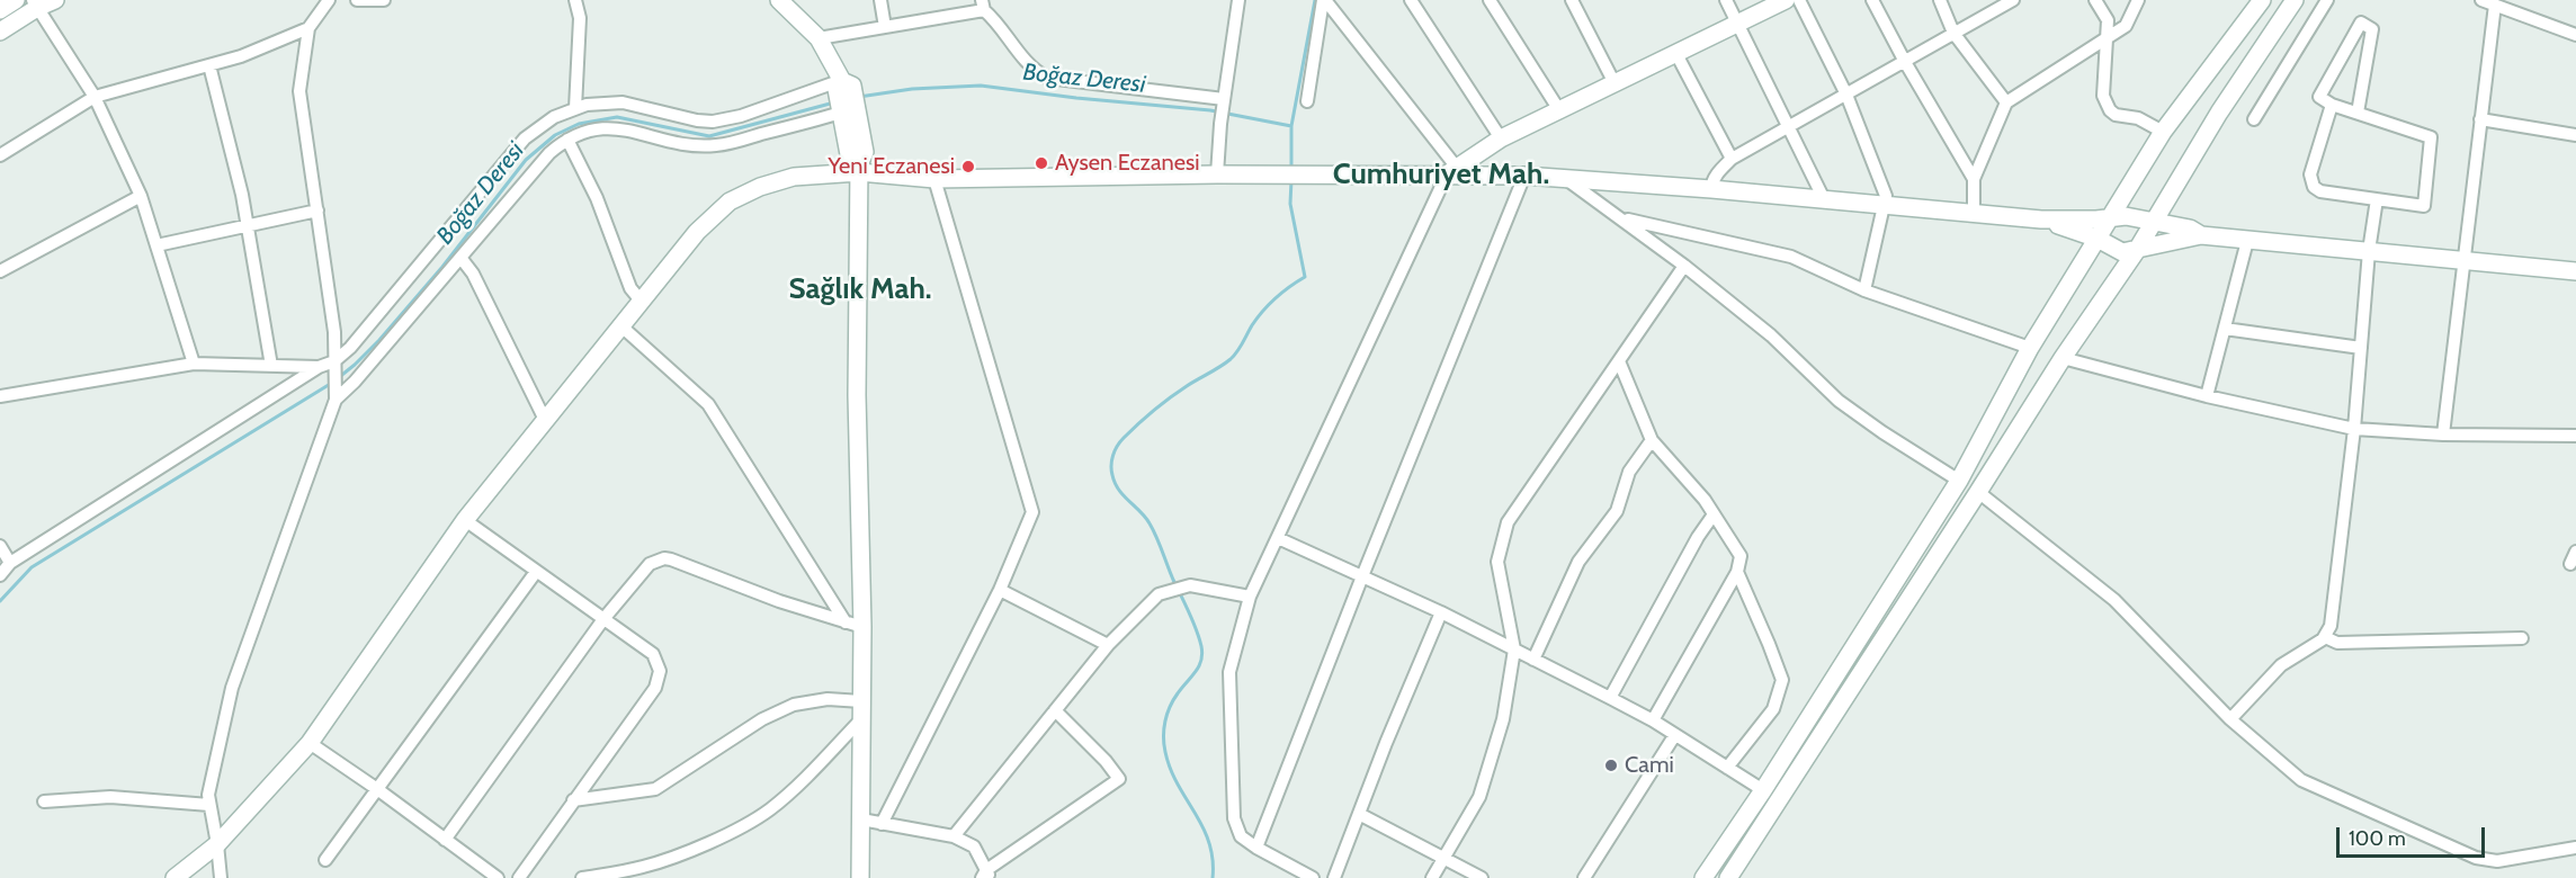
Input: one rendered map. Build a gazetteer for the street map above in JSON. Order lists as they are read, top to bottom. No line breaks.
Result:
{"districts":["Cumhuriyet Mah.","Sağlık Mah."],"water":["Boğaz Deresi"],"places":["Aysen Eczanesi","Yeni Eczanesi","Cami"],"scale_bar":"100 m"}
